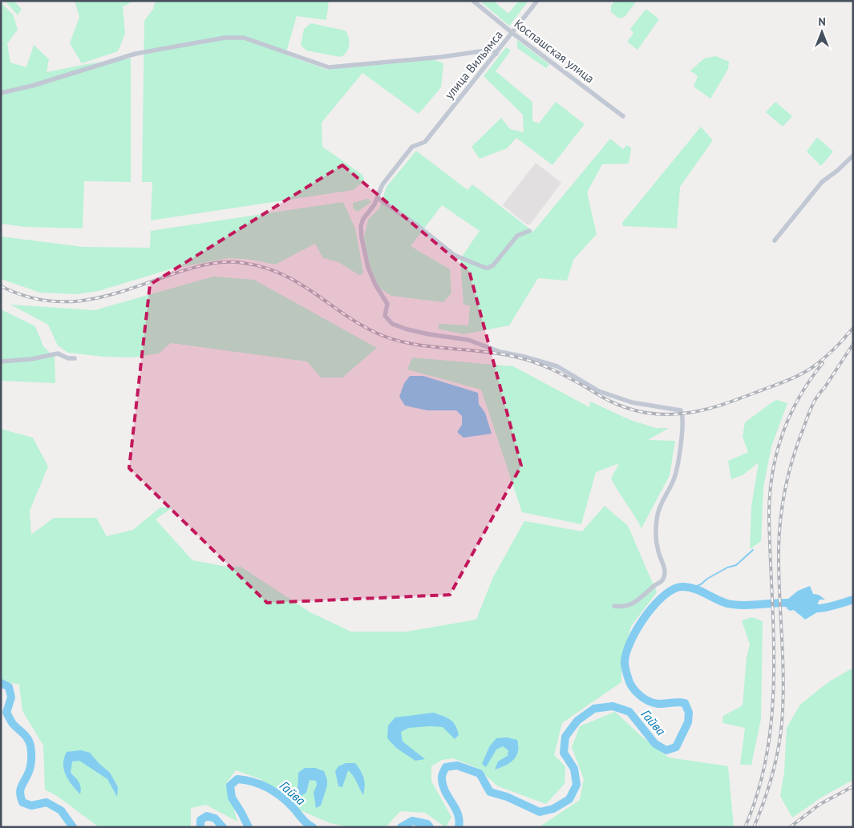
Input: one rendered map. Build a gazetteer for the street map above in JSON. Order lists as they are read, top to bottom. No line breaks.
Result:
{"streets":{"street":["Коспашская улица","улица Вильямса"]},"crossings":[["Коспашская улица","улица Вильямса"]],"water":["Гайва"],"north":"top"}
